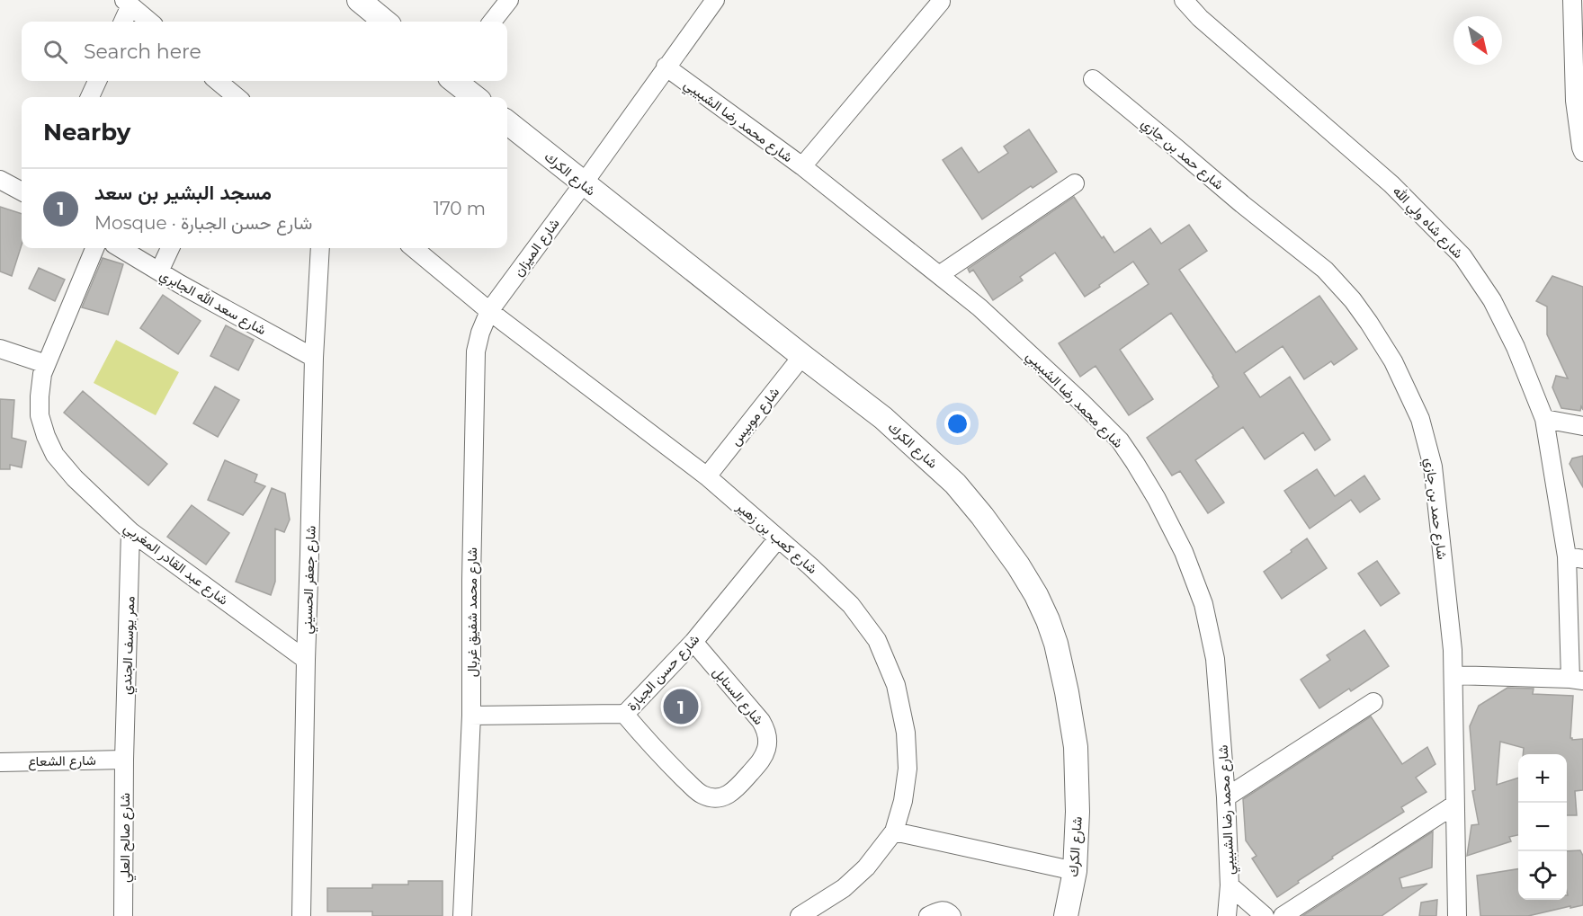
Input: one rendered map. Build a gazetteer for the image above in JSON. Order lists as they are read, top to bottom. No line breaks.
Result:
{"streets":{"street":["شارع محمد رضا الشبيبي","شارع حمد بن جازي","شارع الكرك","شارع شاه ولي الله","شارع الميزان","شارع سعد الله الجابري","شارع موبيس","شارع كعب بن زهير","شارع عبد القادر المغربي","شارع جعفر الحسيني","شارع محمد شفيق غربال","ممر يوسف الجندي","شارع حسن الجبارة","شارع السنابل","شارع الشعاع","شارع صالح العلي"]},"crossings":[["شارع الكرك","شارع الميزان"],["شارع الكرك","شارع موبيس"],["شارع الميزان","شارع كعب بن زهير"],["شارع الميزان","شارع محمد شفيق غربال"],["شارع سعد الله الجابري","شارع جعفر الحسيني"],["شارع موبيس","شارع كعب بن زهير"],["شارع كعب بن زهير","شارع محمد شفيق غربال"],["شارع كعب بن زهير","شارع حسن الجبارة"],["شارع عبد القادر المغربي","شارع جعفر الحسيني"],["شارع عبد القادر المغربي","ممر يوسف الجندي"],["شارع محمد شفيق غربال","شارع حسن الجبارة"],["ممر يوسف الجندي","شارع الشعاع"],["ممر يوسف الجندي","شارع صالح العلي"],["شارع حسن الجبارة","شارع السنابل"],["شارع الشعاع","شارع صالح العلي"]],"north":"bottom right","page":{"search":"Search here","heading":"Nearby","list":[{"mark":"1","name":"مسجد البشير بن سعد","note":"Mosque · شارع حسن الجبارة","value":"170 m"}],"pins":"1","map_buttons":["+","−"]}}
